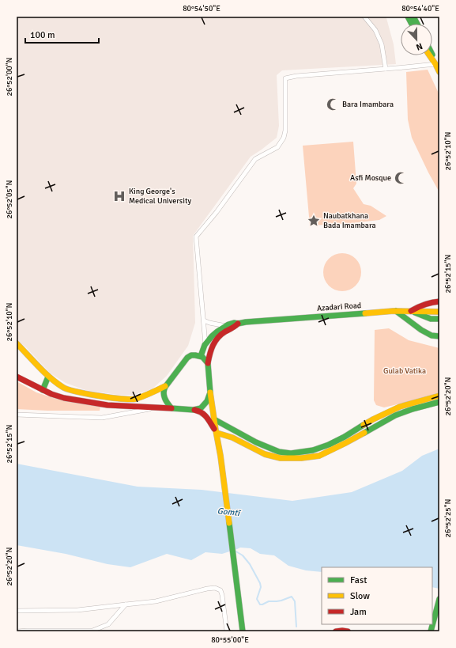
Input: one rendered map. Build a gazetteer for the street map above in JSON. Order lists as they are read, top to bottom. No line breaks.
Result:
{"streets":{"main road":["Azadari Road"]},"water":["Gomtī"],"parks":["Gulab Vatika"],"places":{"mosque":["Bara Imambara","Asfi Mosque"],"hospital":["King George's Medical University"],"place":["Naubatkhana Bada Imambara"]},"legend":["Fast","Slow","Jam"],"scale_bar":"100 m","north":"bottom","coordinates":["80°54'50\"E","80°54'40\"E","26°52'00\"N","26°52'10\"N","26°52'05\"N","26°52'15\"N","26°52'20\"N","26°52'25\"N","80°55'00\"E"]}
